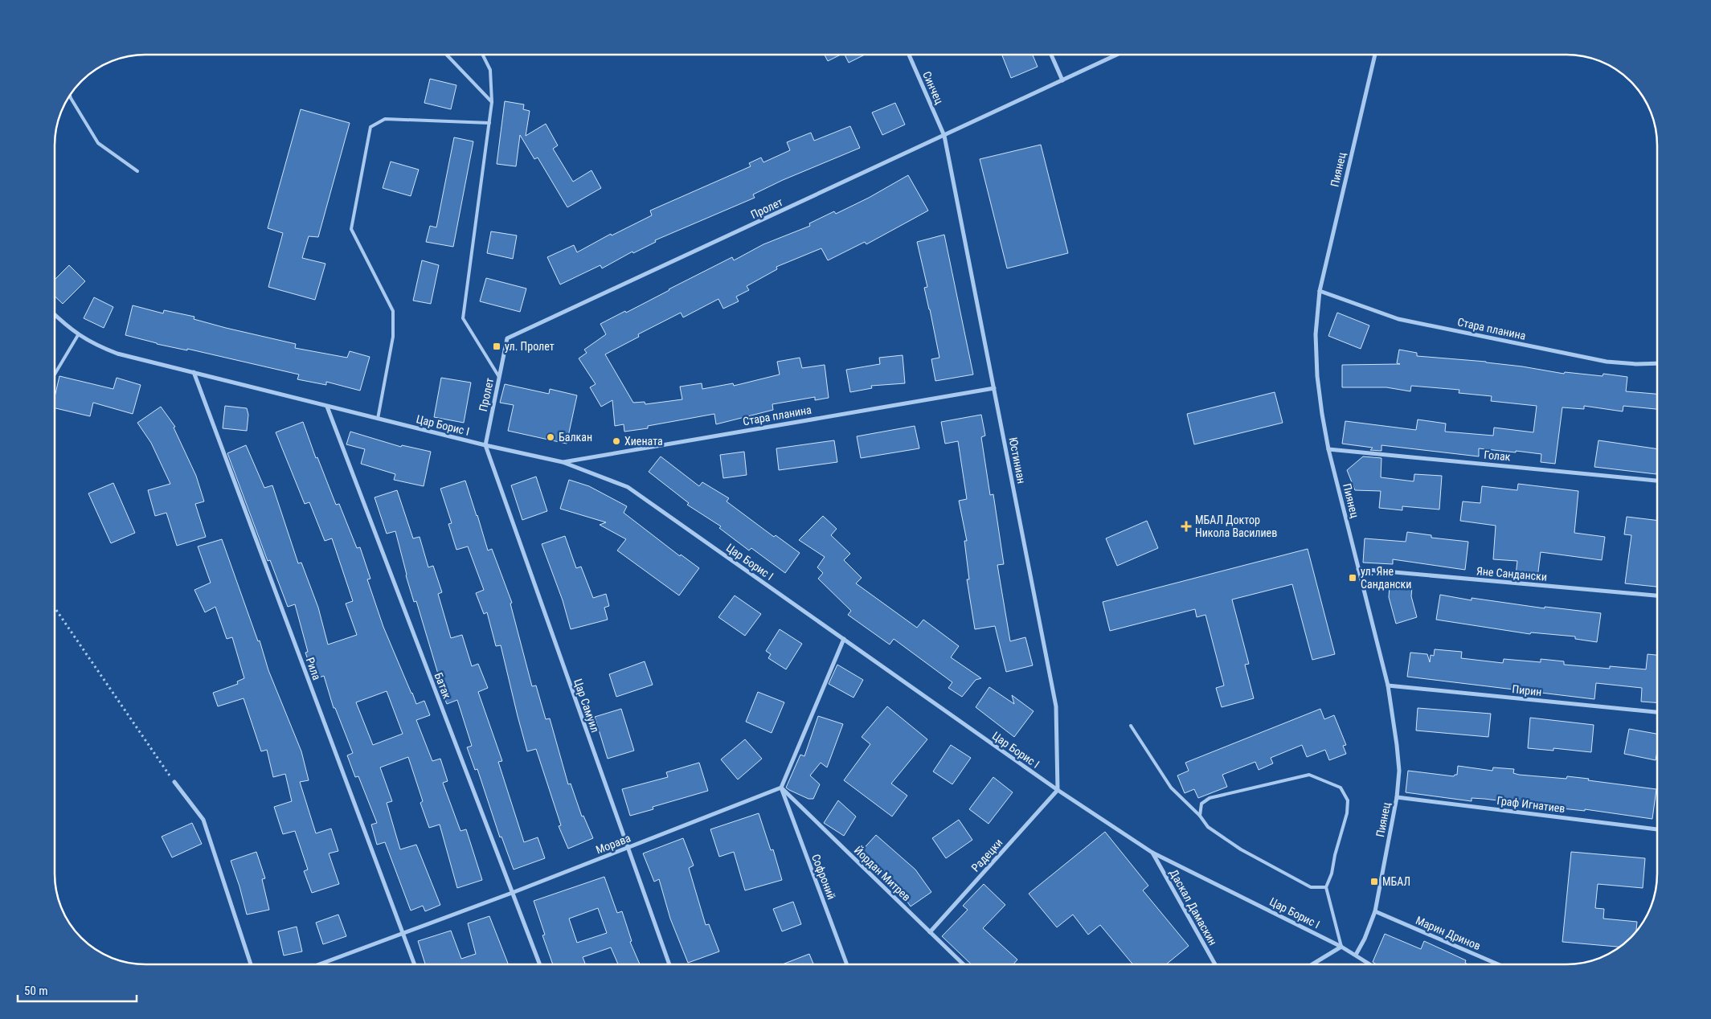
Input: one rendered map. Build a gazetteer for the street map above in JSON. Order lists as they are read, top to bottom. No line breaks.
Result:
{"streets":{"street":["Синчец","Пиянец","Пролет","Стара планина","Цар Борис I","Голак","Юстиниан","Яне Сандански","Рила","Батак","Пирин","Цар Самуил","Граф Игнатиев","Морава","Радецки","Йордан Митрев","Софроний","Даскал Дамаскин","Марин Дринов"]},"crossings":[["Синчец","Пролет"],["Синчец","Юстиниан"],["Пиянец","Стара планина"],["Пиянец","Цар Борис I"],["Пиянец","Голак"],["Пиянец","Яне Сандански"],["Пиянец","Пирин"],["Пиянец","Граф Игнатиев"],["Пиянец","Марин Дринов"],["Пролет","Цар Борис I"],["Пролет","Юстиниан"],["Пролет","Цар Самуил"],["Стара планина","Цар Борис I"],["Стара планина","Юстиниан"],["Цар Борис I","Юстиниан"],["Цар Борис I","Рила"],["Цар Борис I","Батак"],["Цар Борис I","Цар Самуил"],["Цар Борис I","Радецки"],["Цар Борис I","Даскал Дамаскин"],["Юстиниан","Радецки"],["Рила","Морава"],["Батак","Морава"],["Цар Самуил","Морава"],["Морава","Йордан Митрев"],["Морава","Софроний"],["Радецки","Йордан Митрев"],["Йордан Митрев","Софроний"]],"places":{"transit":["ул. Пролет","ул. Яне Сандански","МБАЛ"],"other":["Балкан","Хиената"],"health":["МБАЛ Доктор Никола Василиев"]},"scale_bar":"50 m"}
